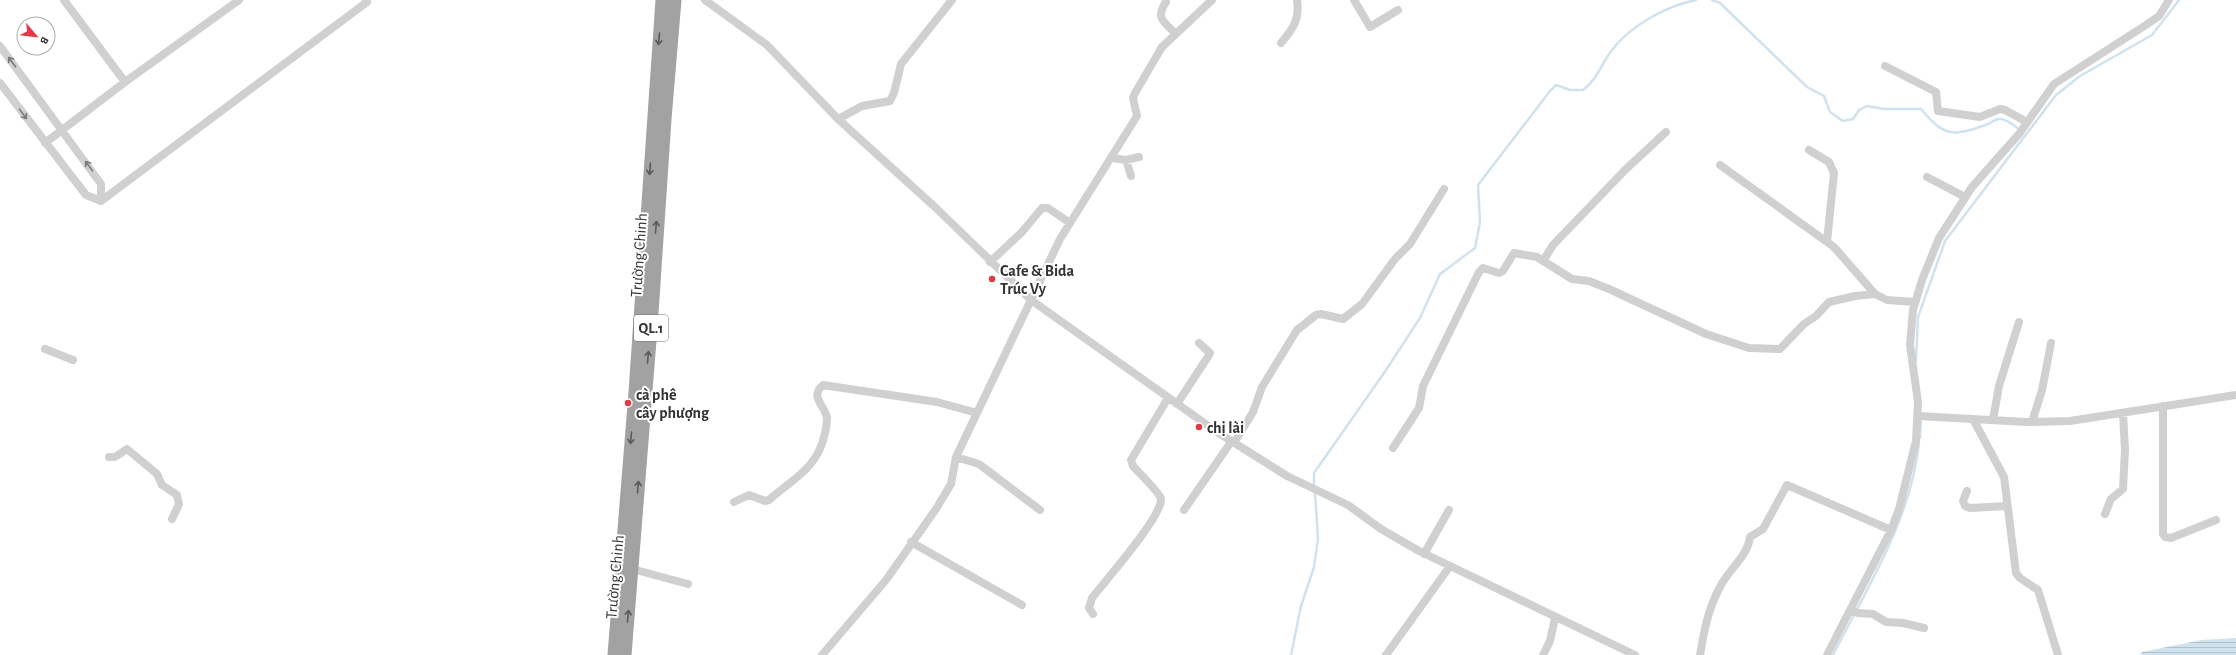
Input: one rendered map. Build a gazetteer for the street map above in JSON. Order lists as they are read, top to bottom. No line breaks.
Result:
{"streets":{"highway":["Trường Chinh","QL.1"]},"places":["Cafe & Bida Trúc Vy","cà phê cây phượng","chị lài"],"north":"bottom right"}
